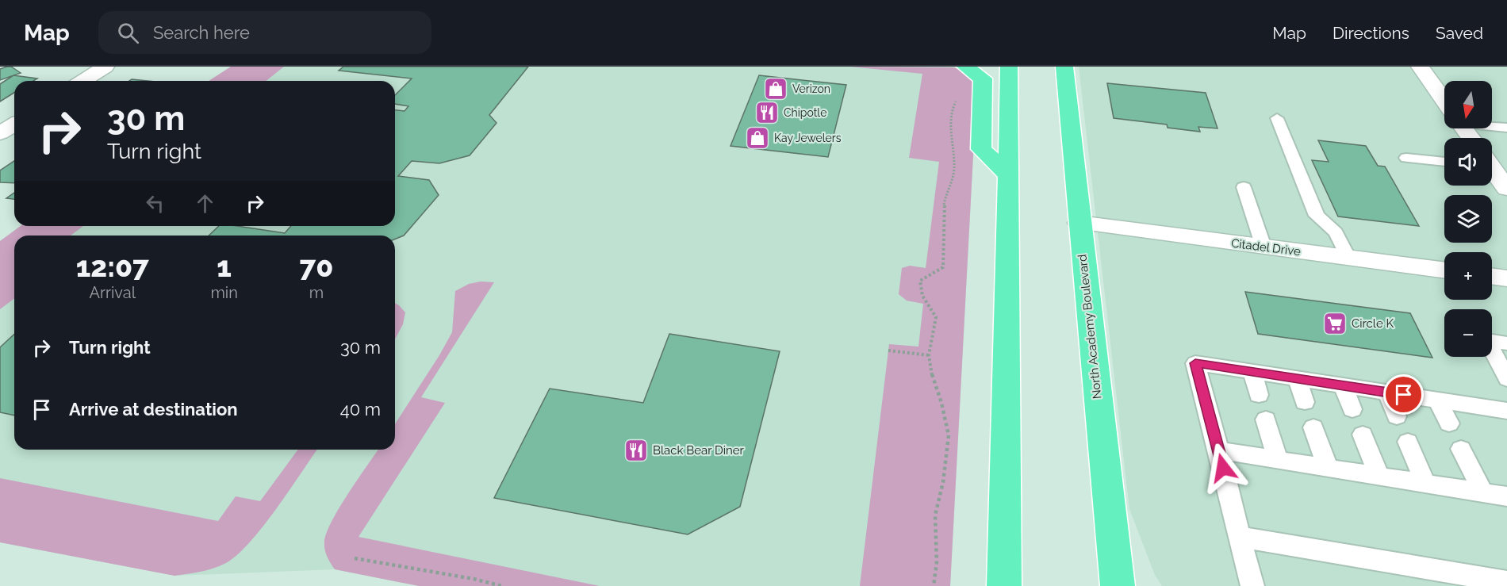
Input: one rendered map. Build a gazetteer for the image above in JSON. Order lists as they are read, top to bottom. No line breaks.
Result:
{"streets":{"highway":["North Academy Boulevard"],"street":["Citadel Drive"]},"crossings":[["Citadel Drive","North Academy Boulevard"]],"places":{"shop":["Verizon","Kay Jewelers"],"restaurant":["Chipotle","Black Bear Diner"],"supermarket":["Circle K"]},"north":"bottom","page":{"header":"Map","search":"Search here","nav":["Map","Directions","Saved"],"map_buttons":["+","−"],"turn":["30 m","Turn right"],"eta":["12:07","Arrival","1","min","70","m"],"list":[{"name":"Turn right","value":"30 m"},{"name":"Arrive at destination","value":"40 m"}]}}
